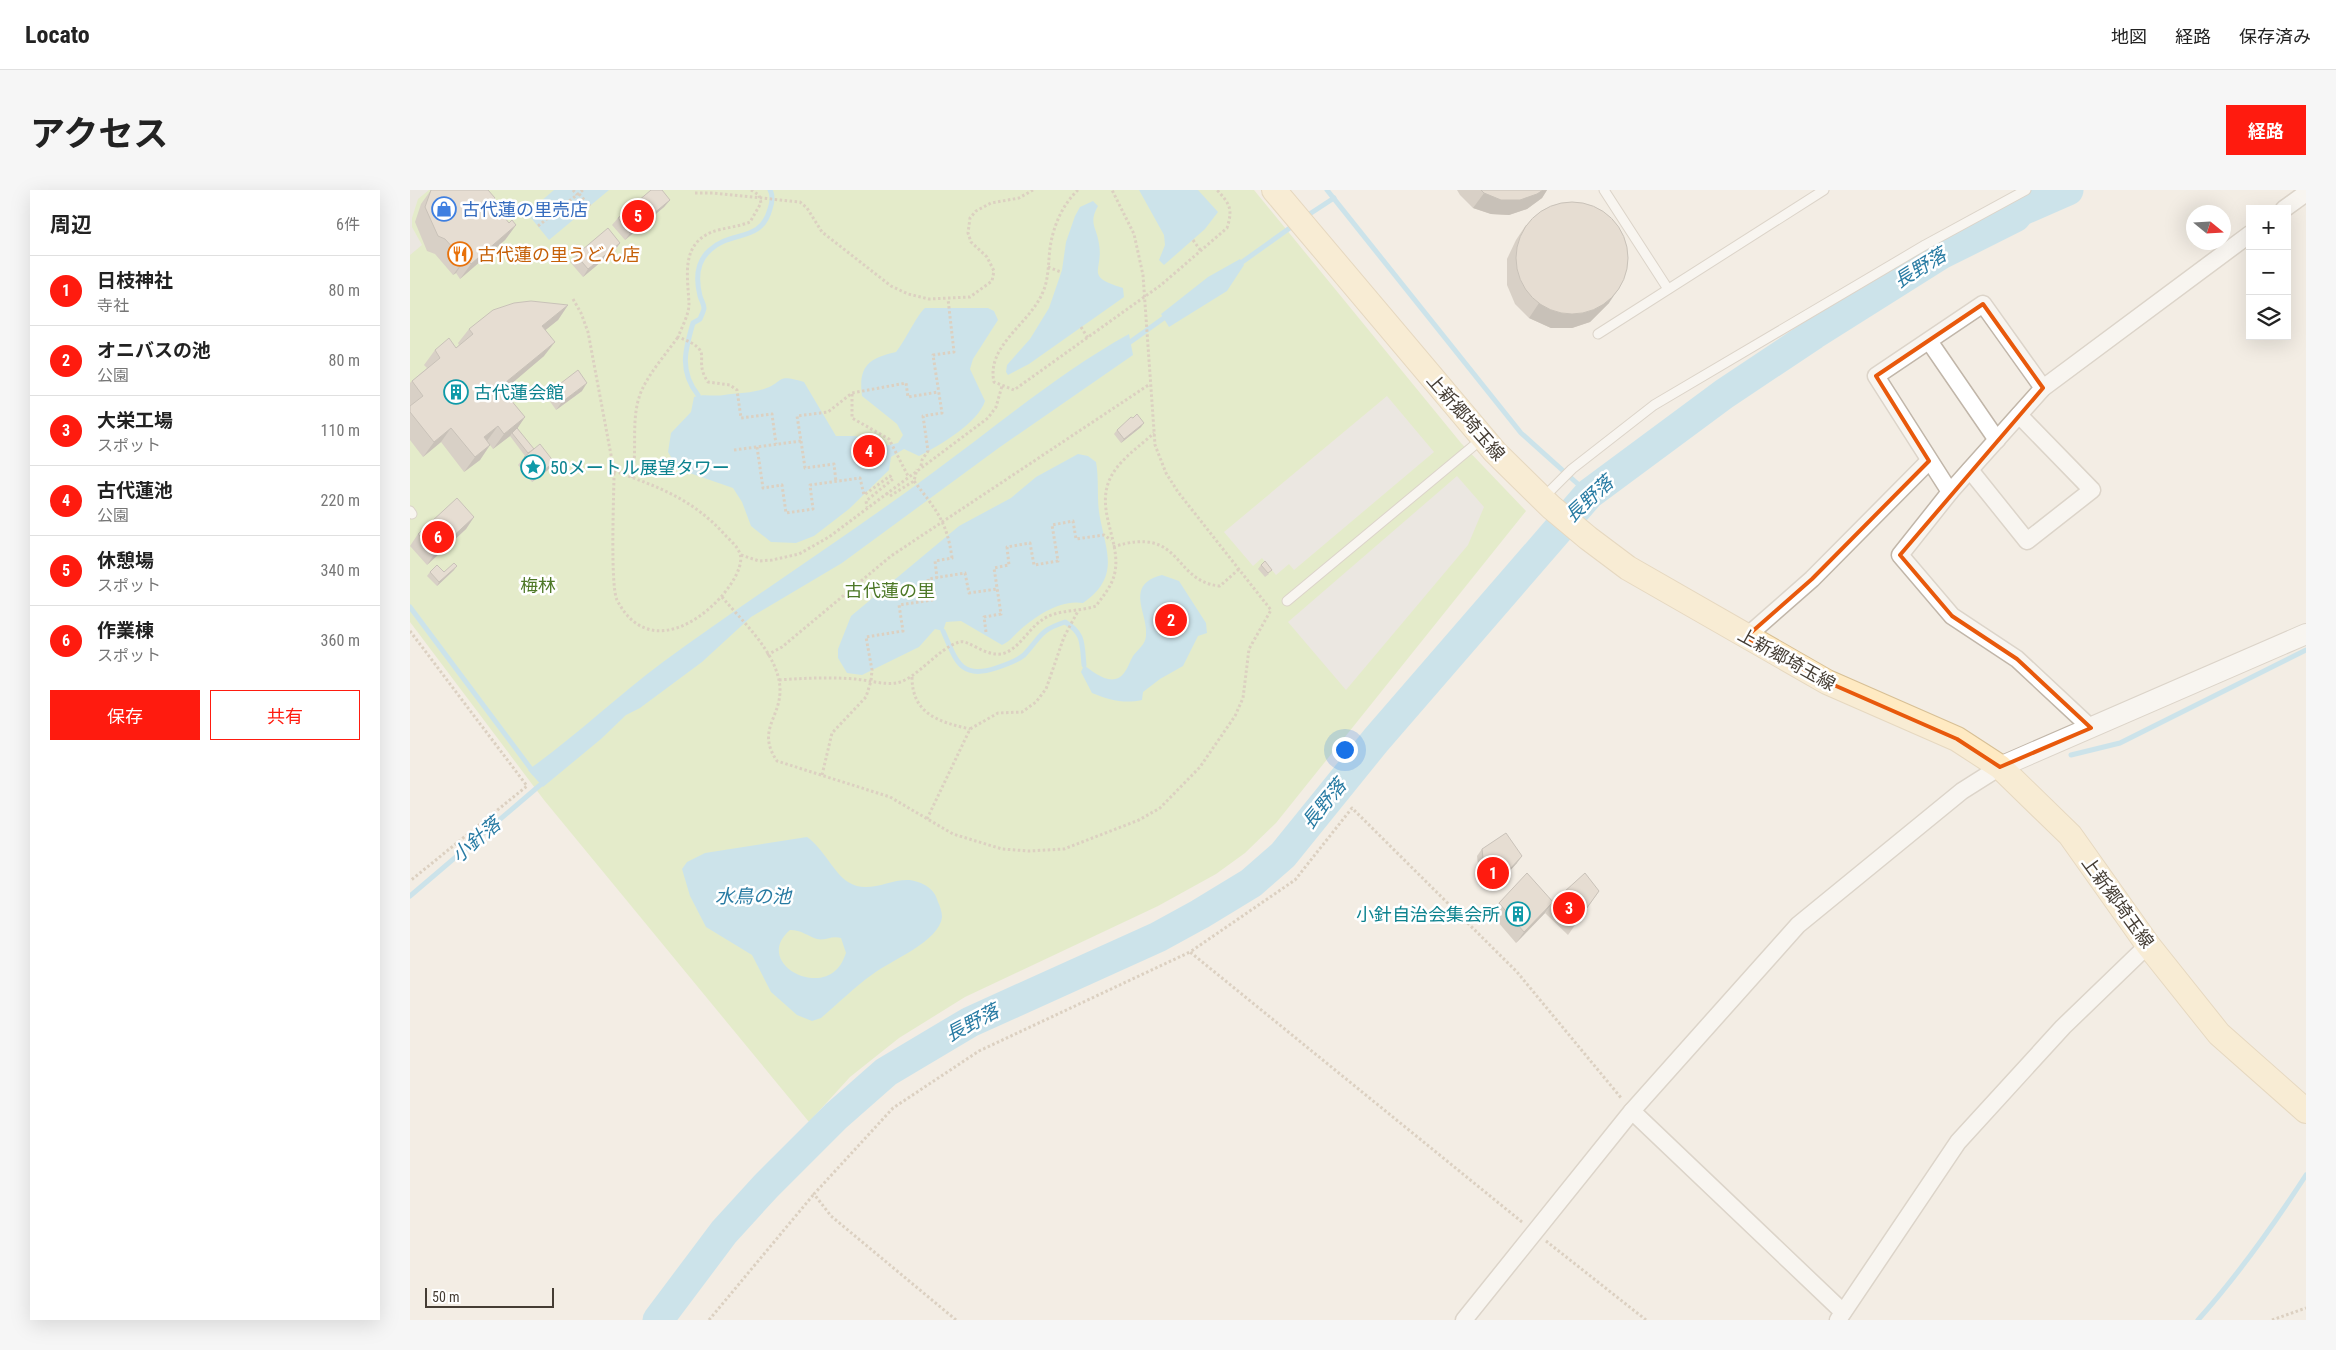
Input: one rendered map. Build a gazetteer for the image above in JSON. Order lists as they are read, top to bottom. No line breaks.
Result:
{"streets":{"main road":["上新郷埼玉線"]},"water":["長野落","小針落","水鳥の池"],"parks":["梅林","古代蓮の里"],"places":{"shop":["古代蓮の里売店"],"restaurant":["古代蓮の里うどん店"],"building":["古代蓮会館","小針自治会集会所"],"place":["50メートル展望タワー"]},"scale_bar":"50 m","north":"right","page":{"header":"Locato","nav":["地図","経路","保存済み"],"title":"アクセス","buttons":["経路",["保存","共有"]],"heading":["周辺","6件"],"pins":["5","4","6","2","1","3"],"map_buttons":["+","−"],"list":[{"mark":"1","name":"日枝神社","note":"寺社","value":"80 m"},{"mark":"2","name":"オニバスの池","note":"公園","value":"80 m"},{"mark":"3","name":"大栄工場","note":"スポット","value":"110 m"},{"mark":"4","name":"古代蓮池","note":"公園","value":"220 m"},{"mark":"5","name":"休憩場","note":"スポット","value":"340 m"},{"mark":"6","name":"作業棟","note":"スポット","value":"360 m"}],"scale":"50 m"}}
